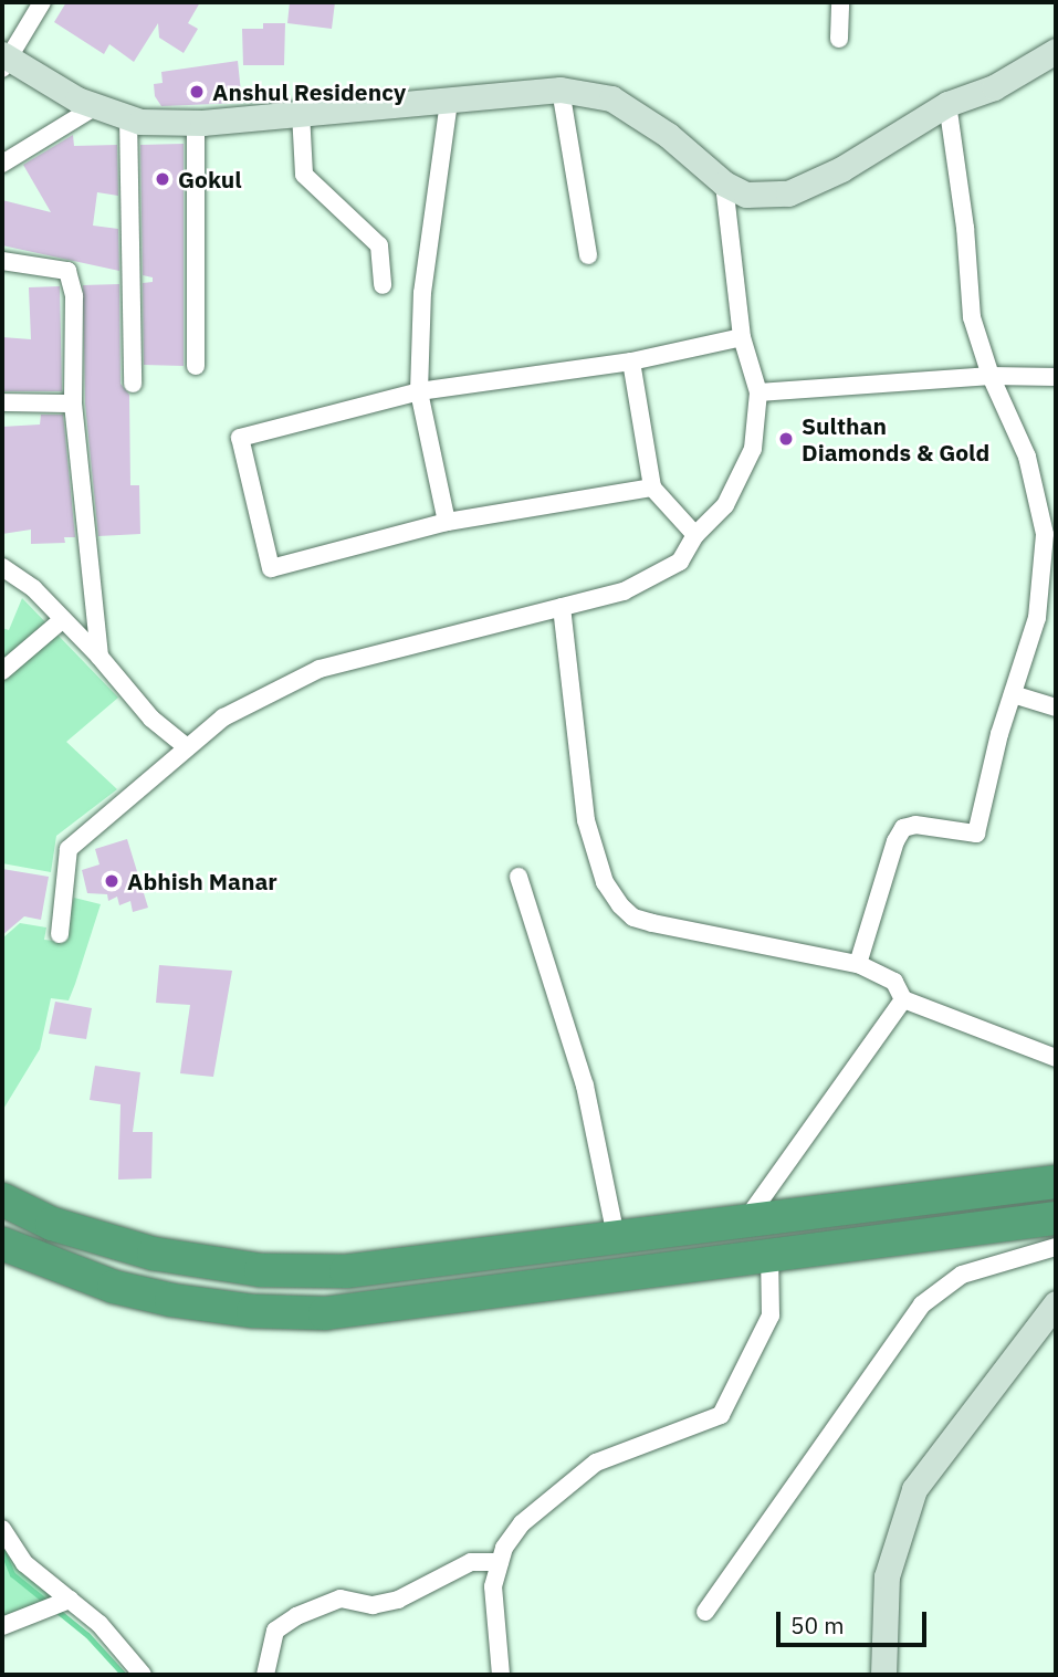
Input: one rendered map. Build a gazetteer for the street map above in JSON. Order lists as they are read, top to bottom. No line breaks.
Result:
{"places":["Anshul Residency","Gokul","Sulthan Diamonds & Gold","Abhish Manar"],"scale_bar":"50 m"}
